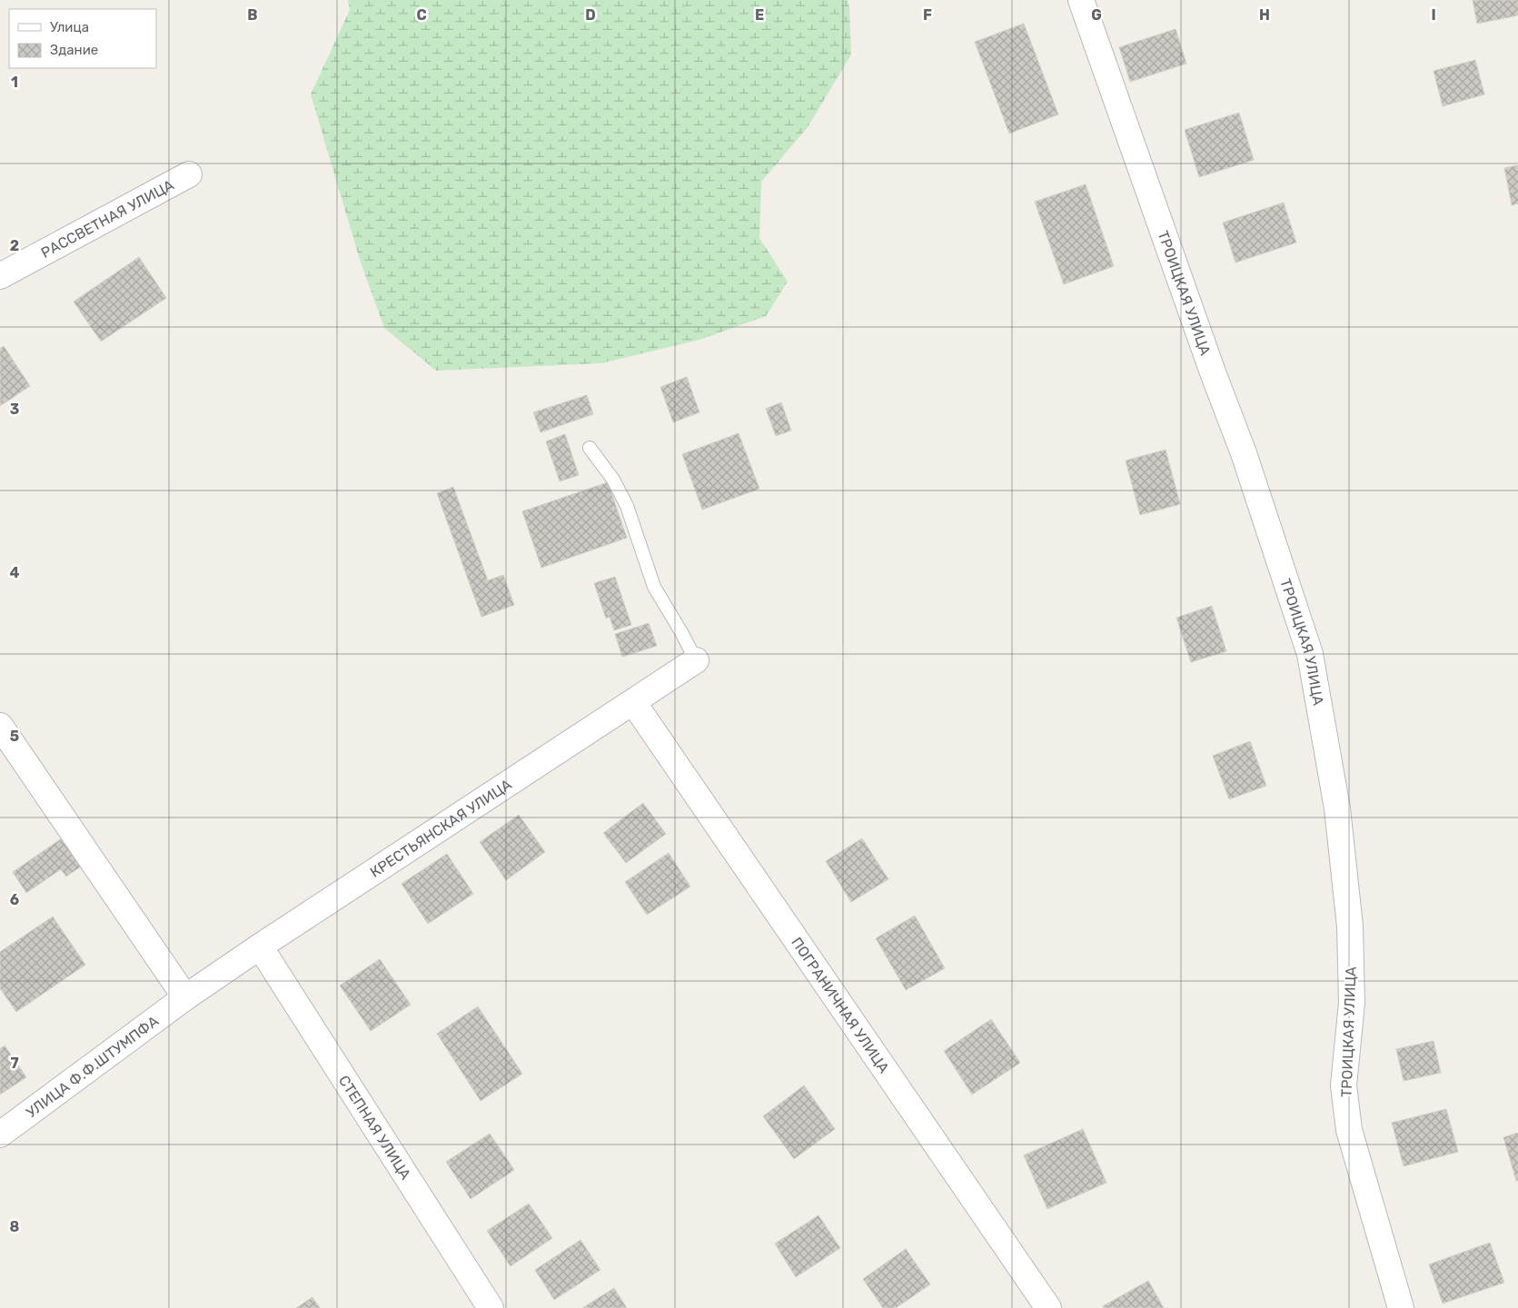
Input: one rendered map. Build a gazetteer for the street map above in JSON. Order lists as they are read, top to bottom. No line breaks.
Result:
{"streets":{"street":["РАССВЕТНАЯ УЛИЦА","ТРОИЦКАЯ УЛИЦА","КРЕСТЬЯНСКАЯ УЛИЦА","ПОГРАНИЧНАЯ УЛИЦА","УЛИЦА Ф.Ф.ШТУМПФА","СТЕПНАЯ УЛИЦА"]},"crossings":[["КРЕСТЬЯНСКАЯ УЛИЦА","ПОГРАНИЧНАЯ УЛИЦА"],["КРЕСТЬЯНСКАЯ УЛИЦА","УЛИЦА Ф.Ф.ШТУМПФА"],["КРЕСТЬЯНСКАЯ УЛИЦА","СТЕПНАЯ УЛИЦА"]],"legend":["Улица","Здание"],"grid":{"columns":["B","C","D","E","F","G","H","I"],"rows":["1","2","3","4","5","6","7","8"]}}
